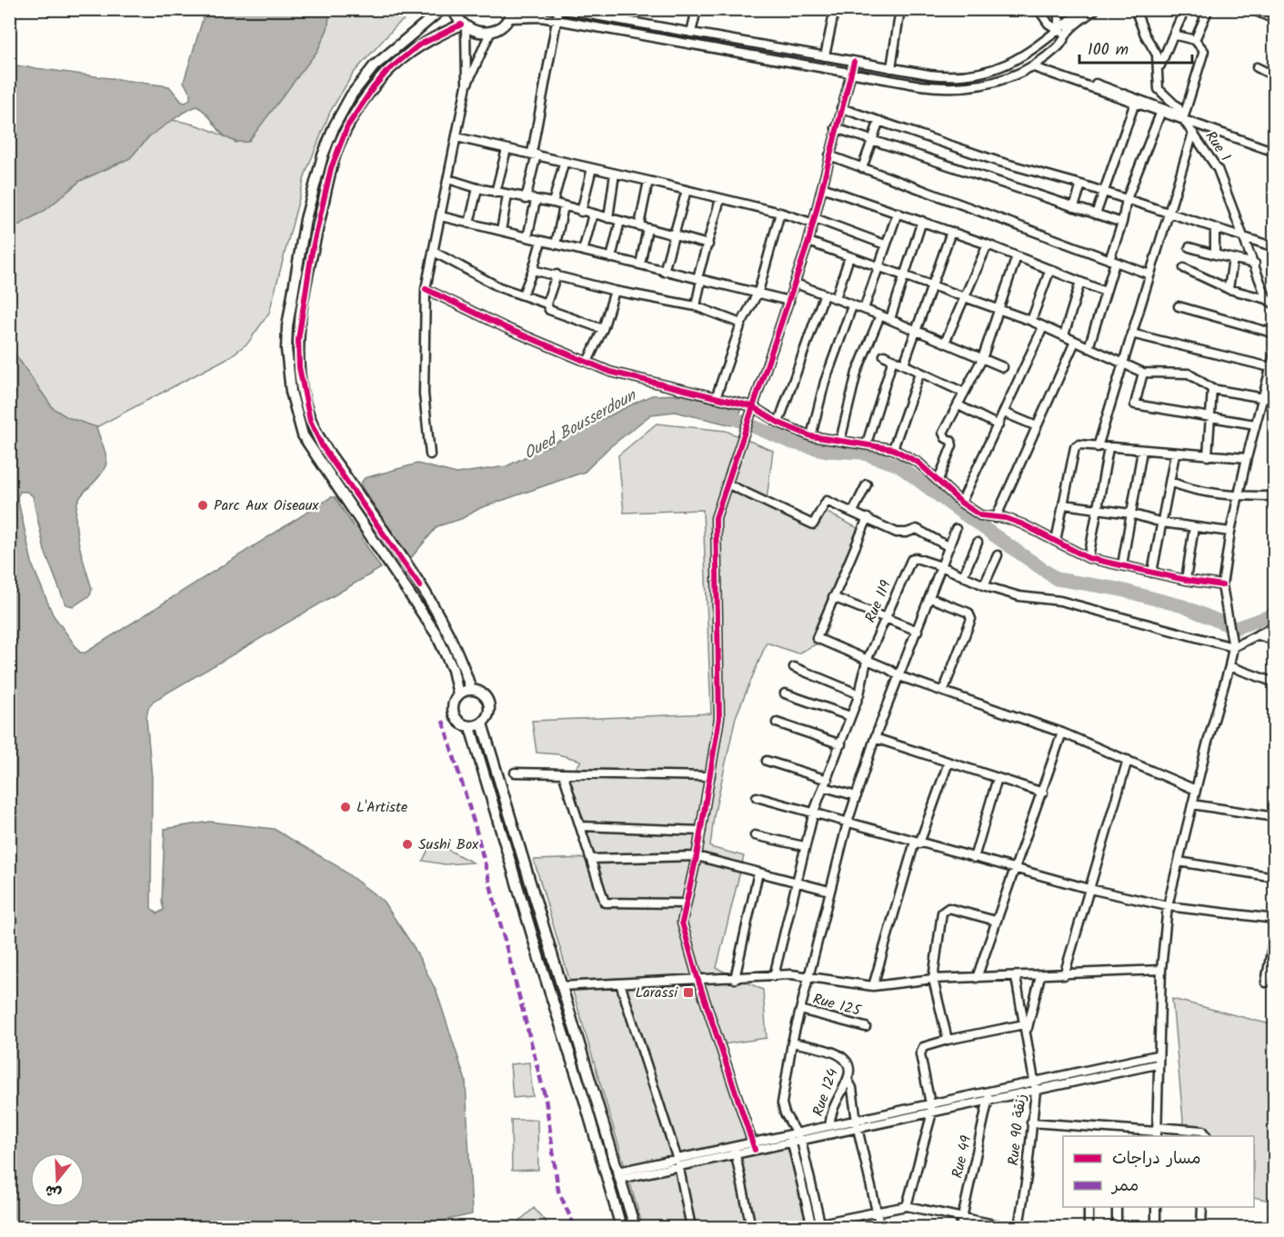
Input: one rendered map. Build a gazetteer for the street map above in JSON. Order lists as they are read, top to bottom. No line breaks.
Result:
{"streets":{"street":["Rue 1","Rue 119","Rue 125","Rue 124","Rue 90 زنقة","Rue 49"]},"water":["Oued Bousserdoun"],"places":{"other":["Parc Aux Oiseaux","L'Artiste","Sushi Box"],"transit":["Larassi"]},"legend":["مسار دراجات","ممر"],"scale_bar":"100 m","north":"bottom"}
